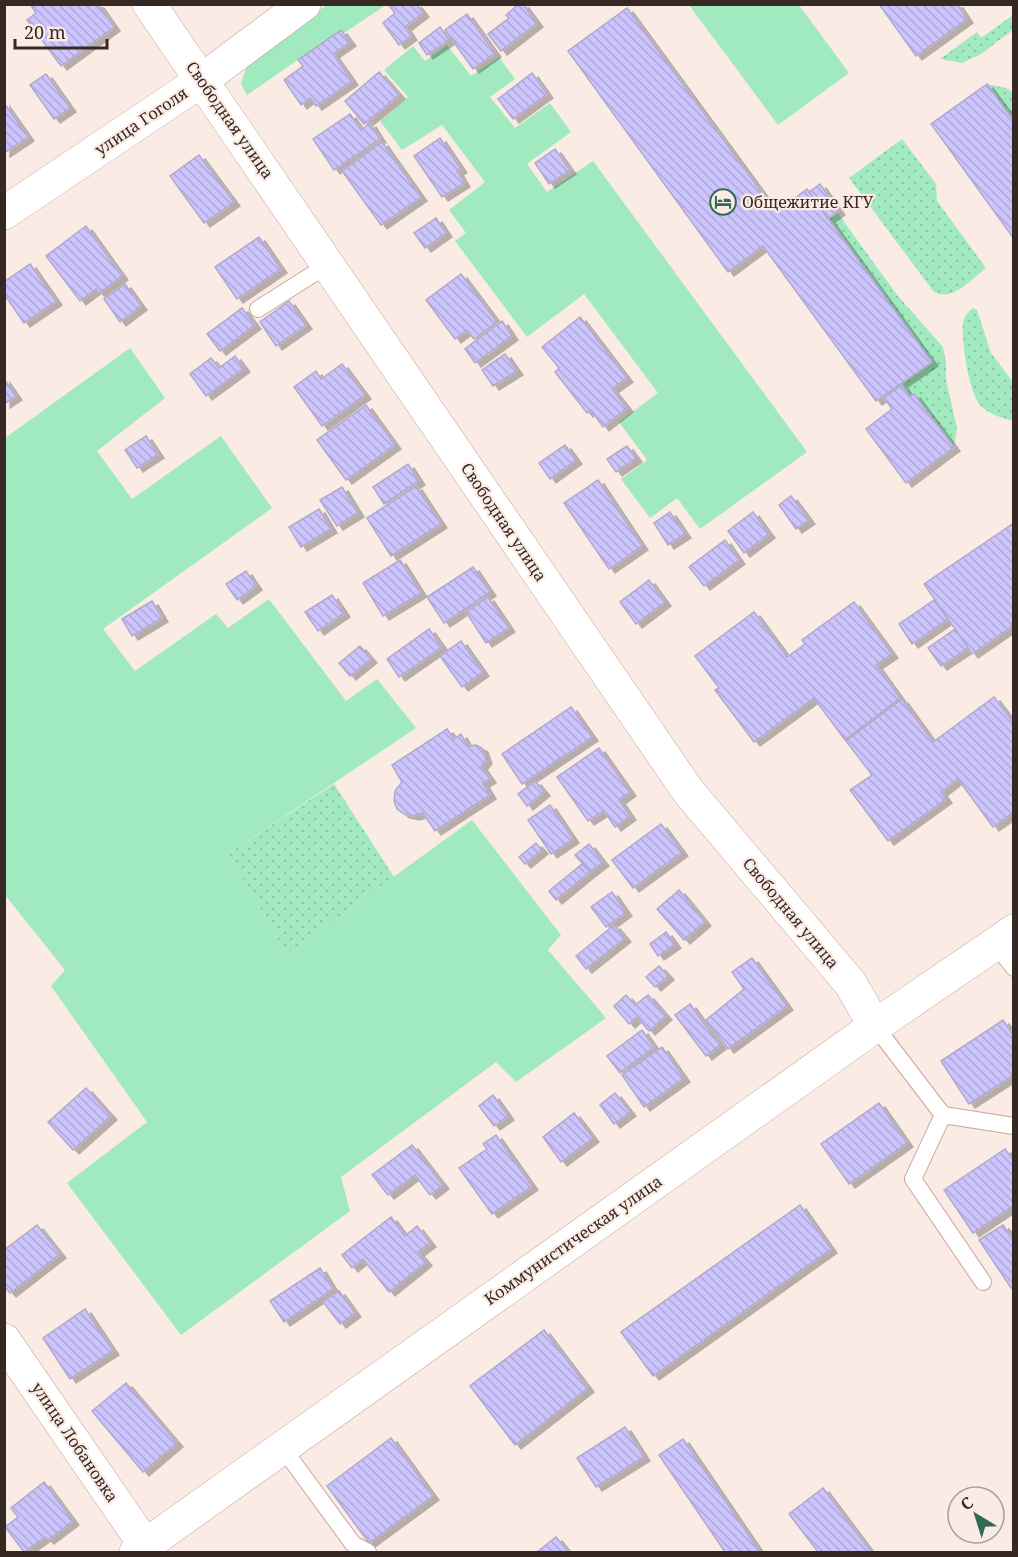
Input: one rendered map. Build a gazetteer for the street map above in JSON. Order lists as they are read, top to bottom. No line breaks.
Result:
{"streets":{"street":["Свободная улица","улица Гоголя","Коммунистическая улица","улица Лобановка"]},"crossings":[["Свободная улица","улица Гоголя"],["Свободная улица","Коммунистическая улица"],["Коммунистическая улица","улица Лобановка"]],"places":{"hotel":["Общежитие КГУ"]},"scale_bar":"20 m","north":"top left"}
